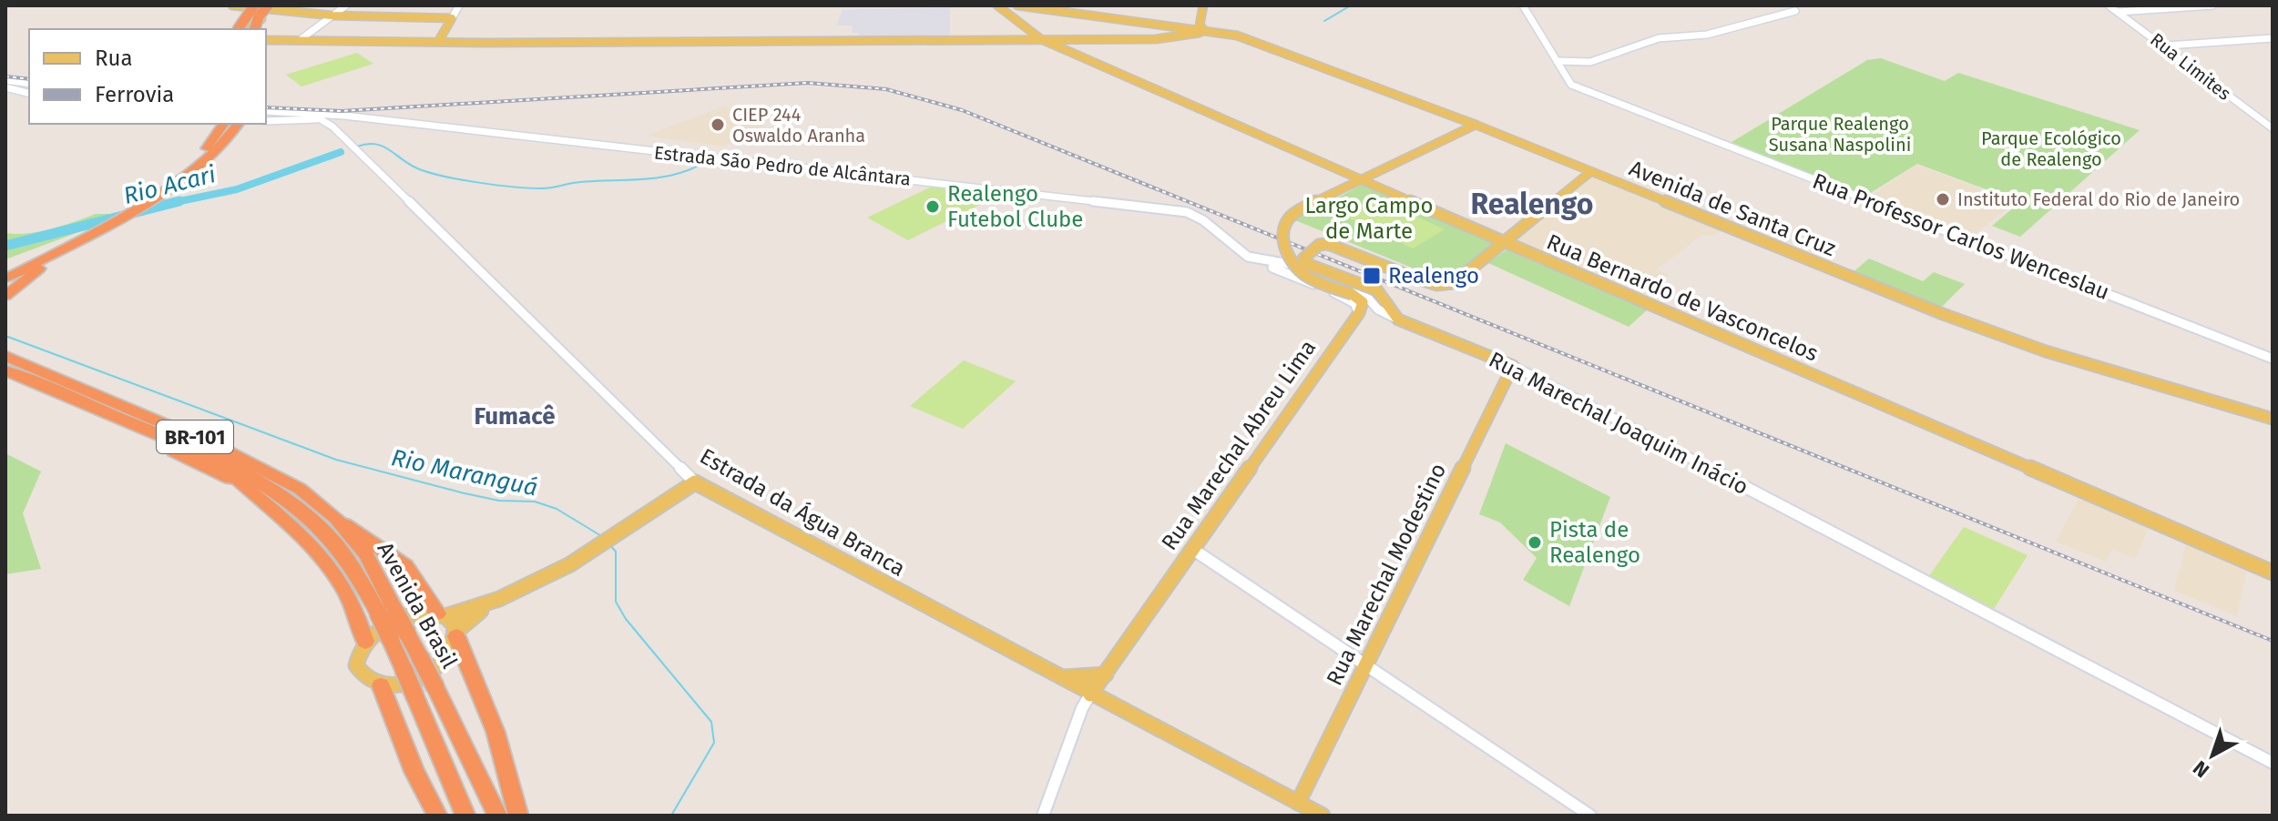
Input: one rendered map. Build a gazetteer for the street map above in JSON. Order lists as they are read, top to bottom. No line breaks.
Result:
{"streets":{"highway":["BR-101","Avenida Brasil"],"main road":["Avenida de Santa Cruz","Rua Bernardo de Vasconcelos","Rua Marechal Joaquim Inácio","Rua Marechal Abreu Lima","Estrada da Água Branca","Rua Marechal Modestino"],"street":["Rua Limites","Estrada São Pedro de Alcântara","Rua Professor Carlos Wenceslau"]},"crossings":[["Estrada São Pedro de Alcântara","Rua Marechal Joaquim Inácio"],["Estrada São Pedro de Alcântara","Estrada da Água Branca"],["Rua Marechal Joaquim Inácio","Rua Marechal Modestino"],["Rua Marechal Abreu Lima","Estrada da Água Branca"],["Estrada da Água Branca","Rua Marechal Modestino"]],"districts":["Realengo","Fumacê"],"water":["Rio Acari","Rio Maranguá"],"parks":["Parque Realengo Susana Naspolini","Parque Ecológico de Realengo","Largo Campo de Marte"],"places":{"other":["CIEP 244 Oswaldo Aranha","Instituto Federal do Rio de Janeiro","Realengo Futebol Clube","Pista de Realengo"],"transit":["Realengo"]},"legend":["Rua","Ferrovia"],"north":"bottom left"}
